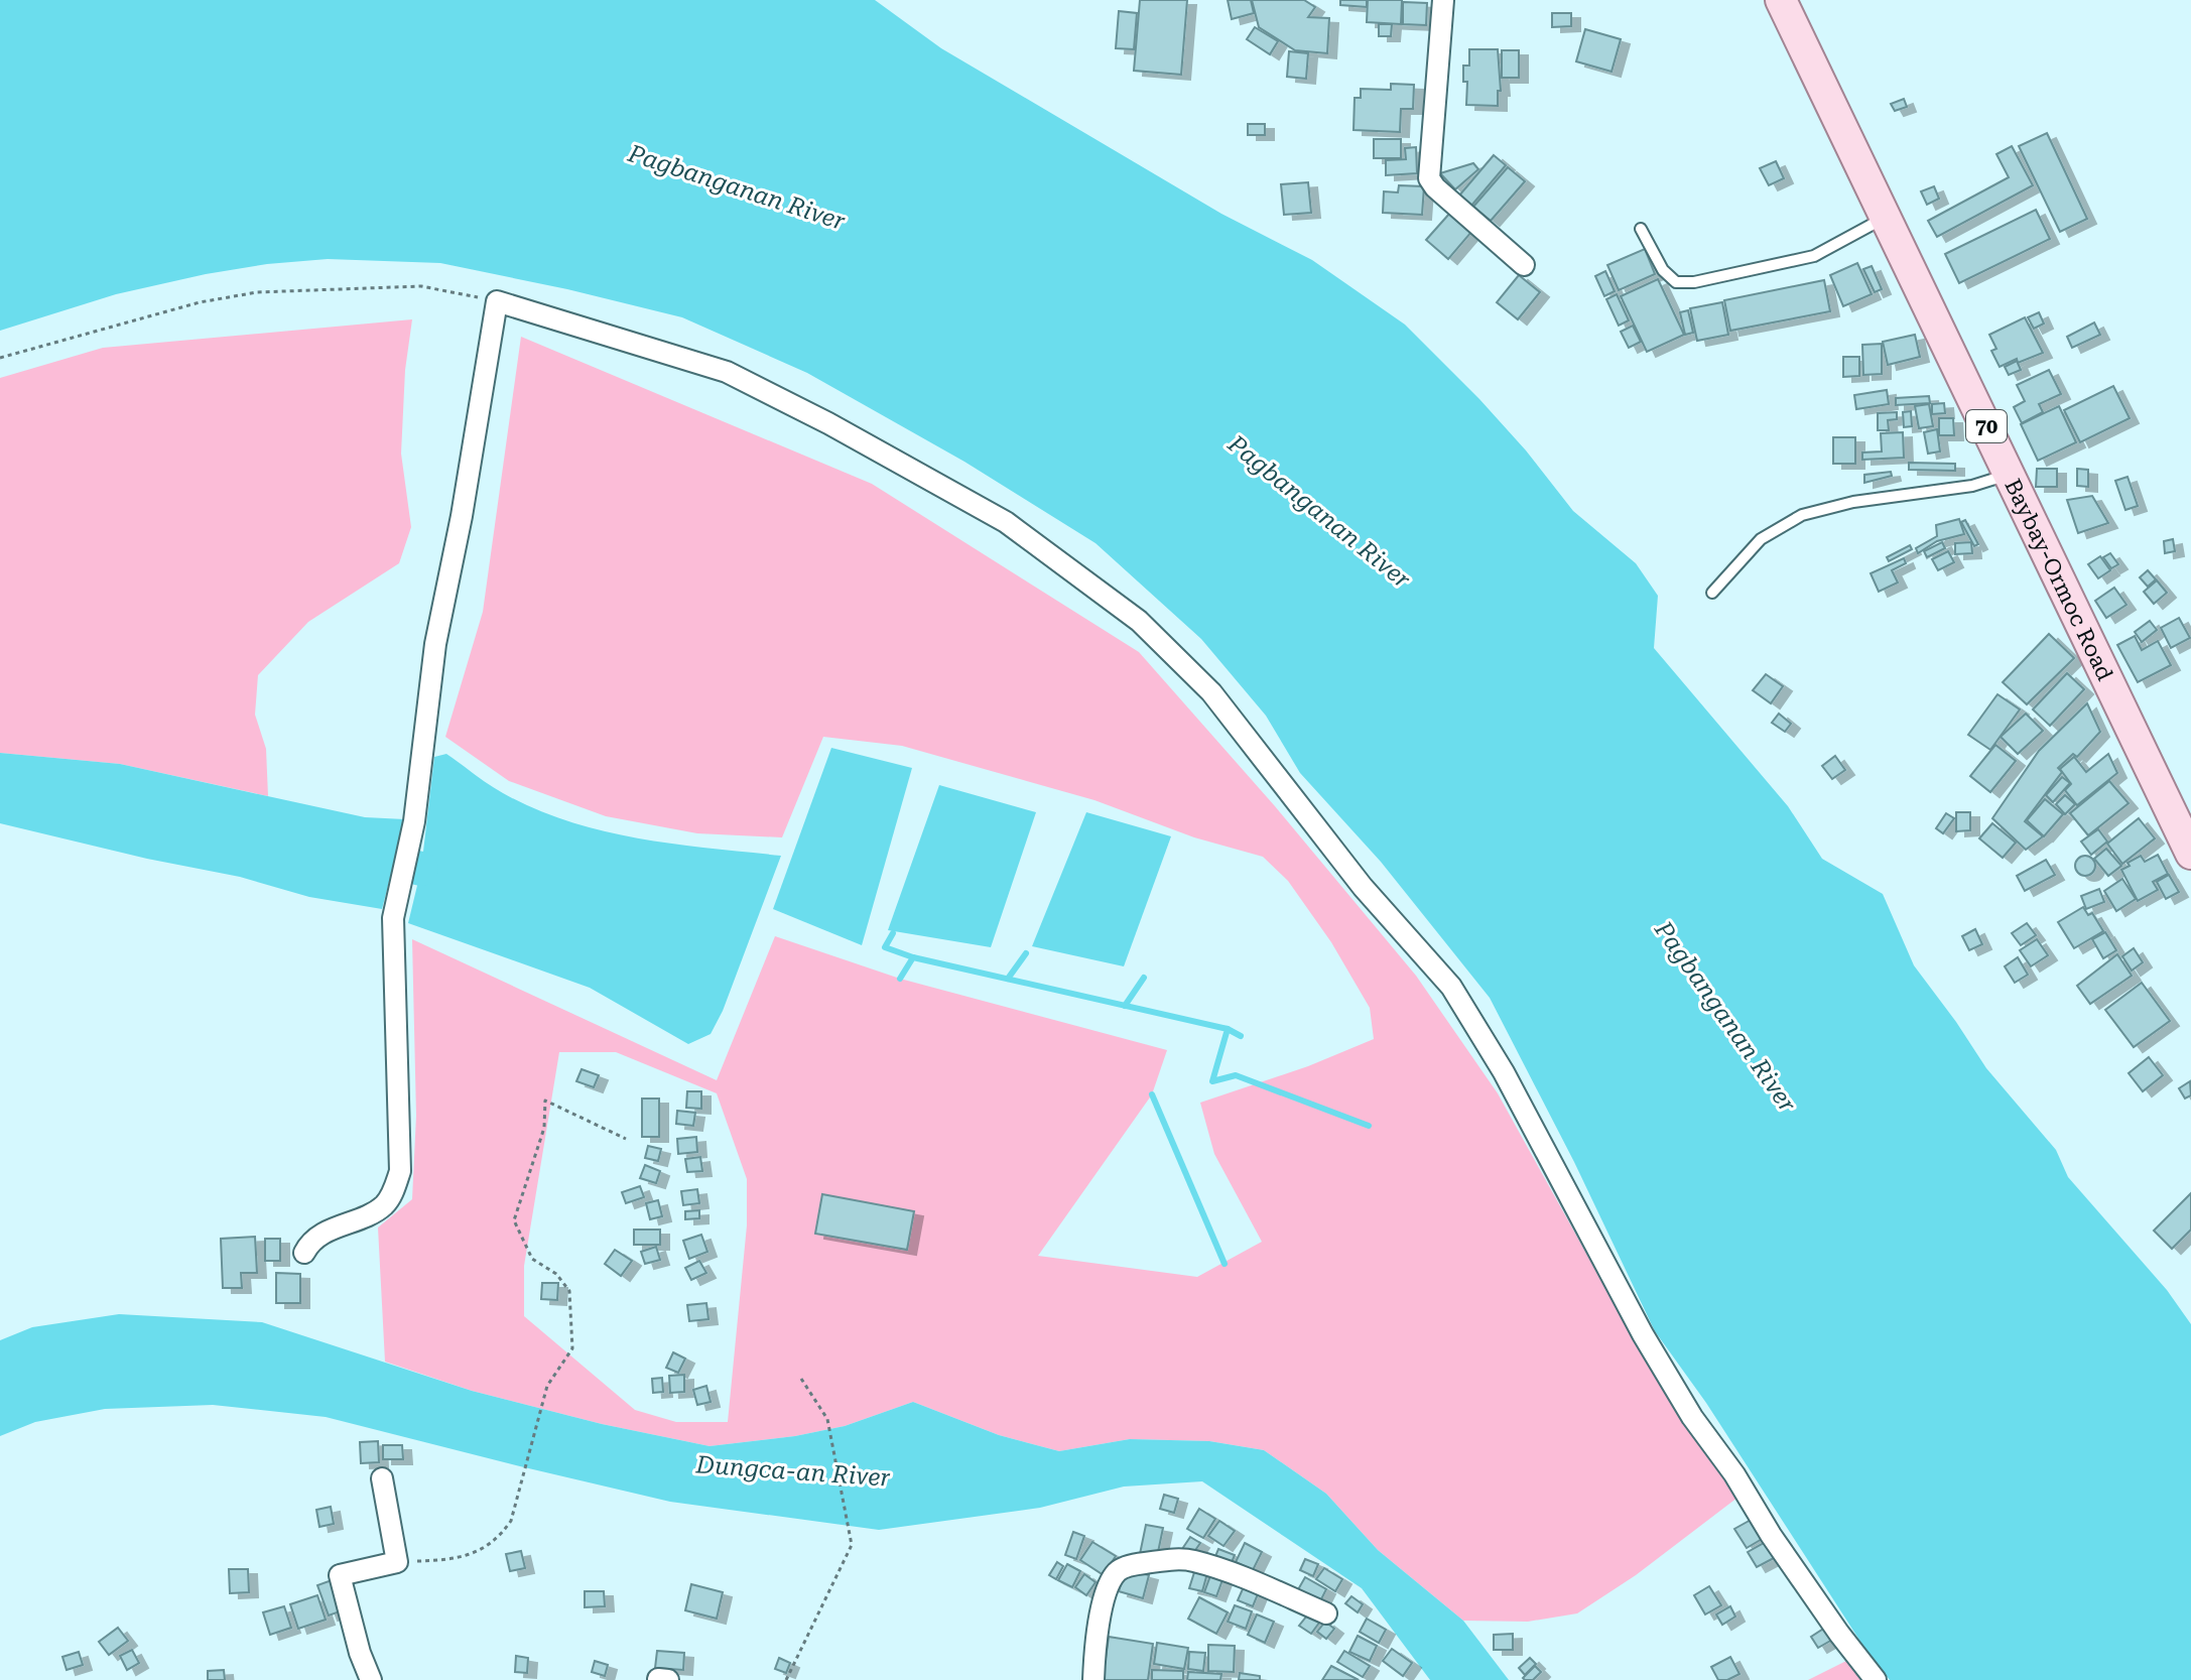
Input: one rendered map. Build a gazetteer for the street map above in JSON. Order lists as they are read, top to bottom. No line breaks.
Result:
{"streets":{"main road":["70","Baybay-Ormoc Road"]},"water":["Pagbanganan River","Dungca-an River"]}
